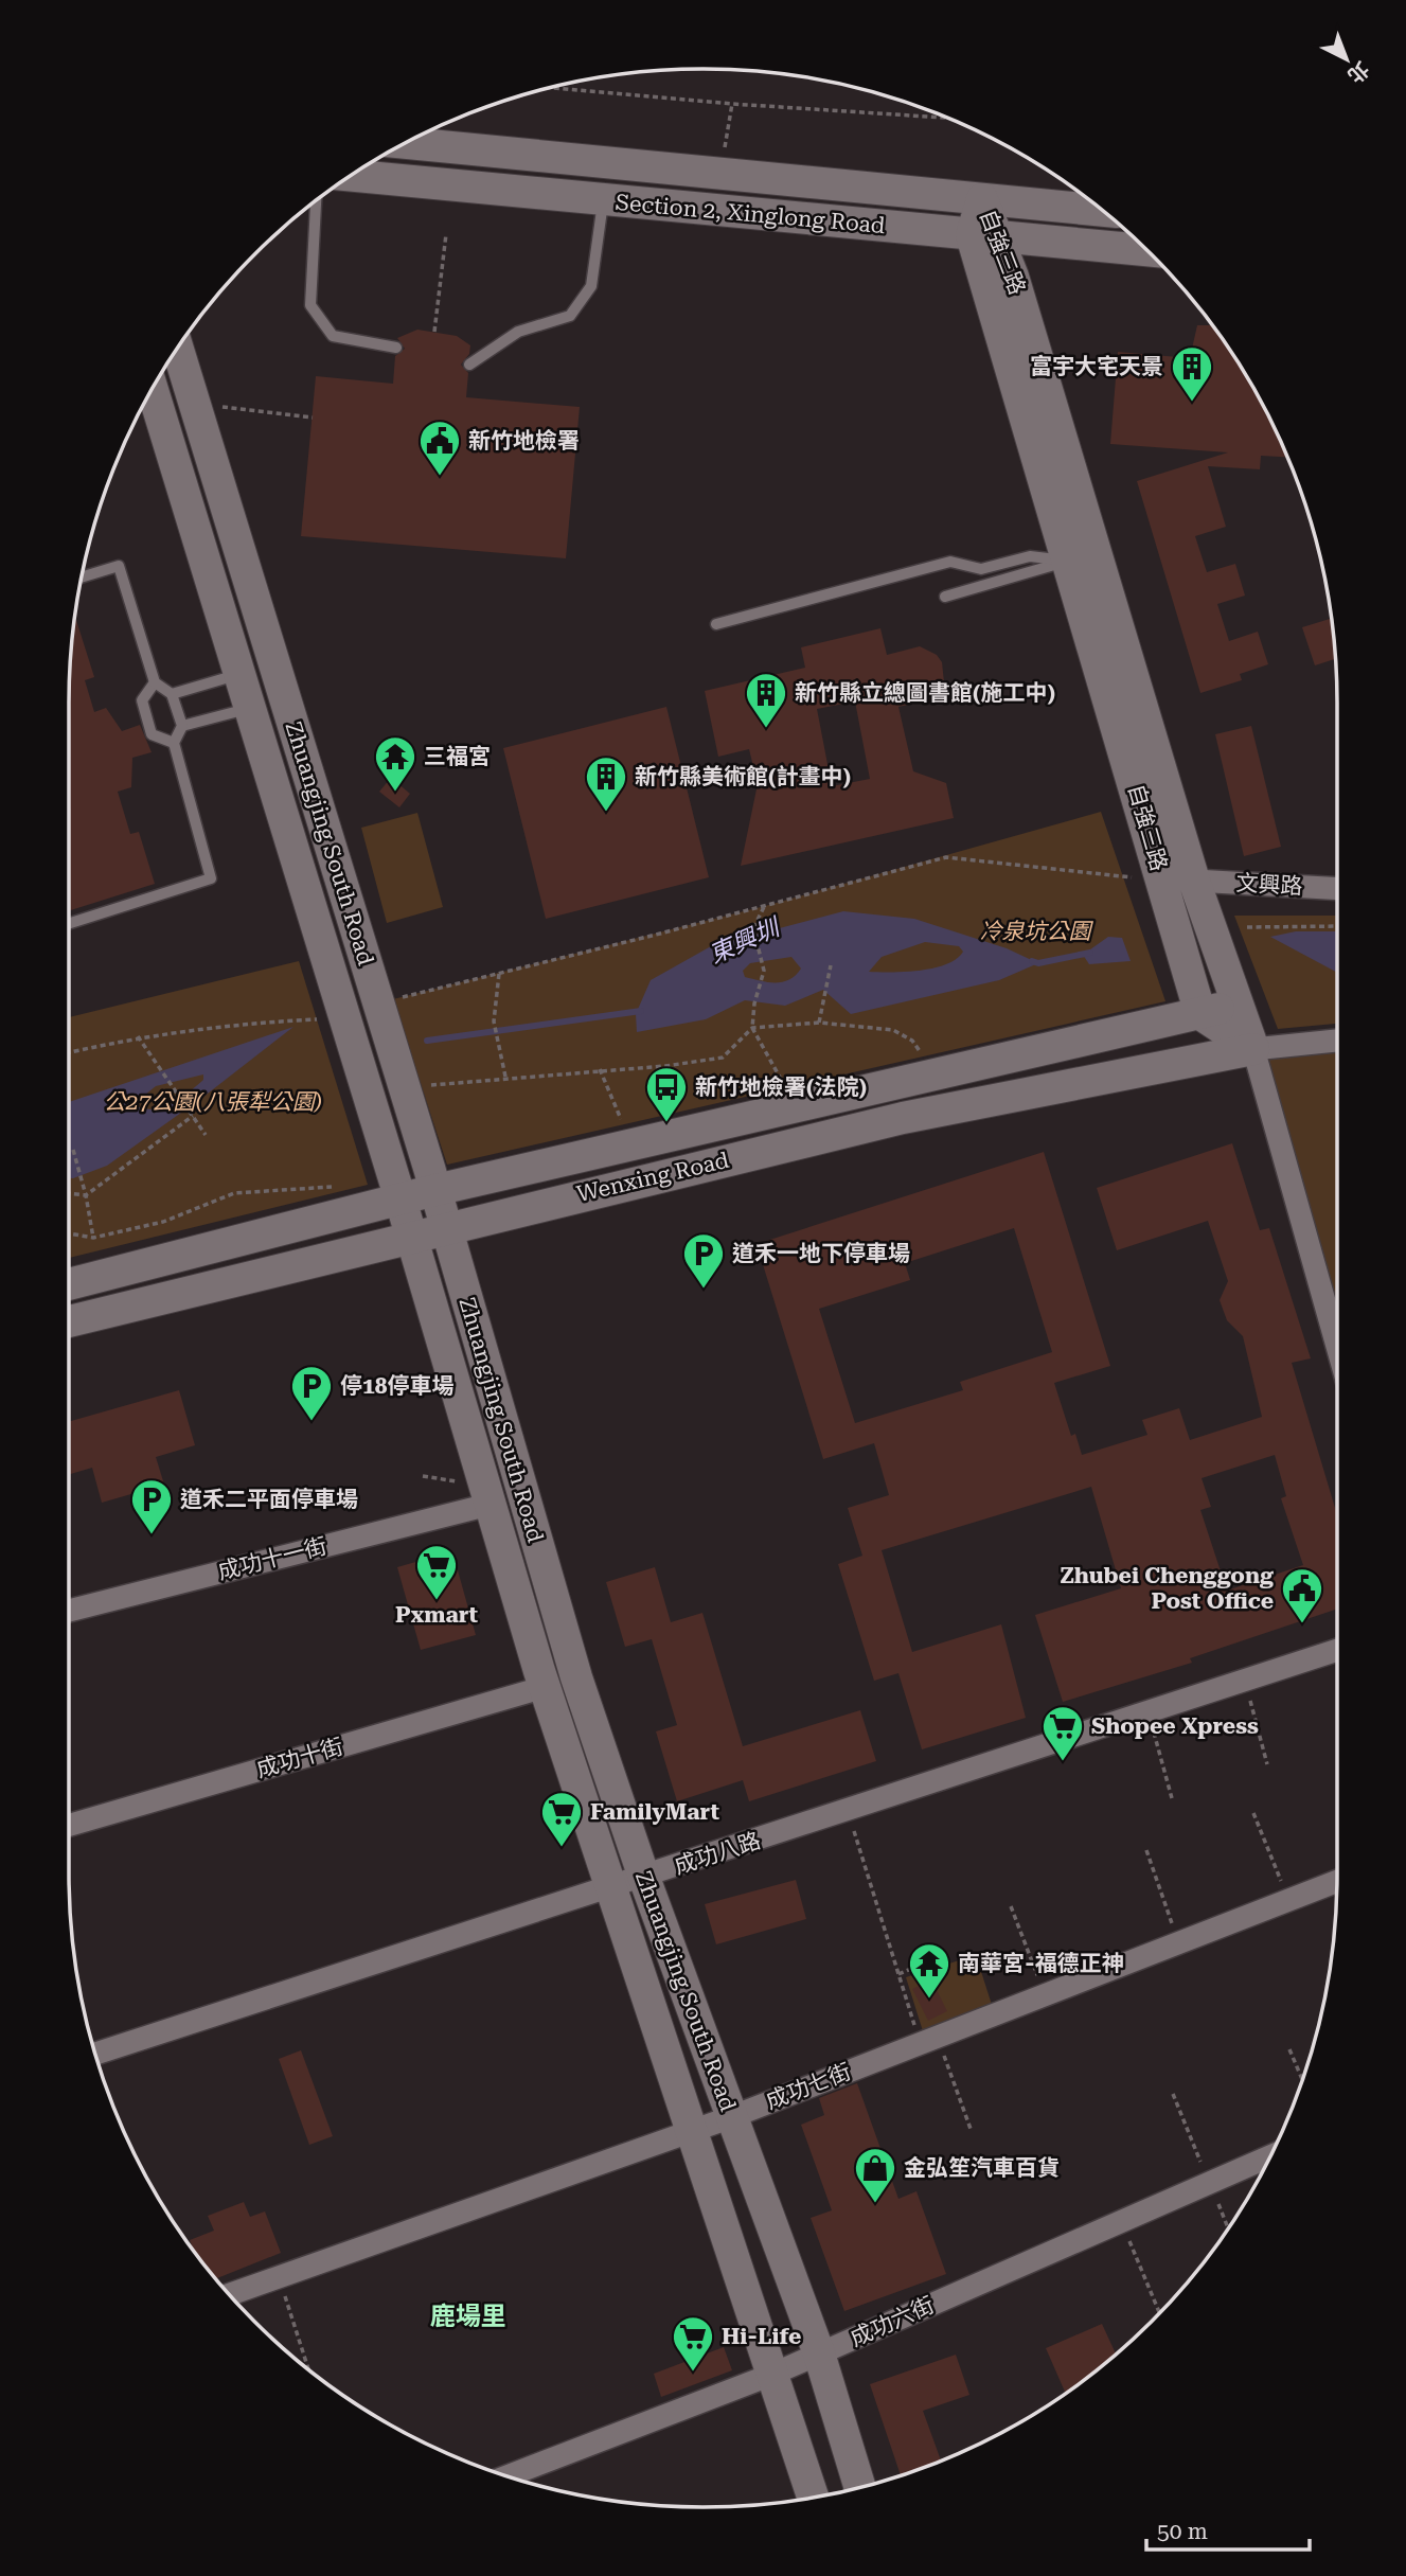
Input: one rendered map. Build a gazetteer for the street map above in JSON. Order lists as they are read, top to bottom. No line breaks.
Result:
{"streets":{"street":["Section 2, Xinglong Road","自強三路","Zhuangjing South Road","文興路","Wenxing Road","成功十一街","成功十街","成功八路","成功七街","成功六街"]},"crossings":[["Section 2, Xinglong Road","自強三路"],["自強三路","文興路"],["自強三路","Wenxing Road"],["Zhuangjing South Road","Wenxing Road"],["Zhuangjing South Road","成功十一街"],["Zhuangjing South Road","成功十街"],["Zhuangjing South Road","成功八路"],["Zhuangjing South Road","成功七街"],["Zhuangjing South Road","成功六街"]],"districts":["鹿場里"],"water":["東興圳"],"parks":["冷泉坑公園","公27公園(八張犁公園)"],"places":{"building":["富宇大宅天景","新竹縣立總圖書館(施工中)","新竹縣美術館(計畫中)"],"public building":["新竹地檢署","Zhubei Chenggong Post Office"],"temple":["三福宮","南華宮-福德正神"],"bus stop":["新竹地檢署(法院)"],"parking":["道禾一地下停車場","停18停車場","道禾二平面停車場"],"supermarket":["Pxmart","Shopee Xpress","FamilyMart","Hi-Life"],"shop":["金弘笙汽車百貨"]},"scale_bar":"50 m","north":"bottom right"}
